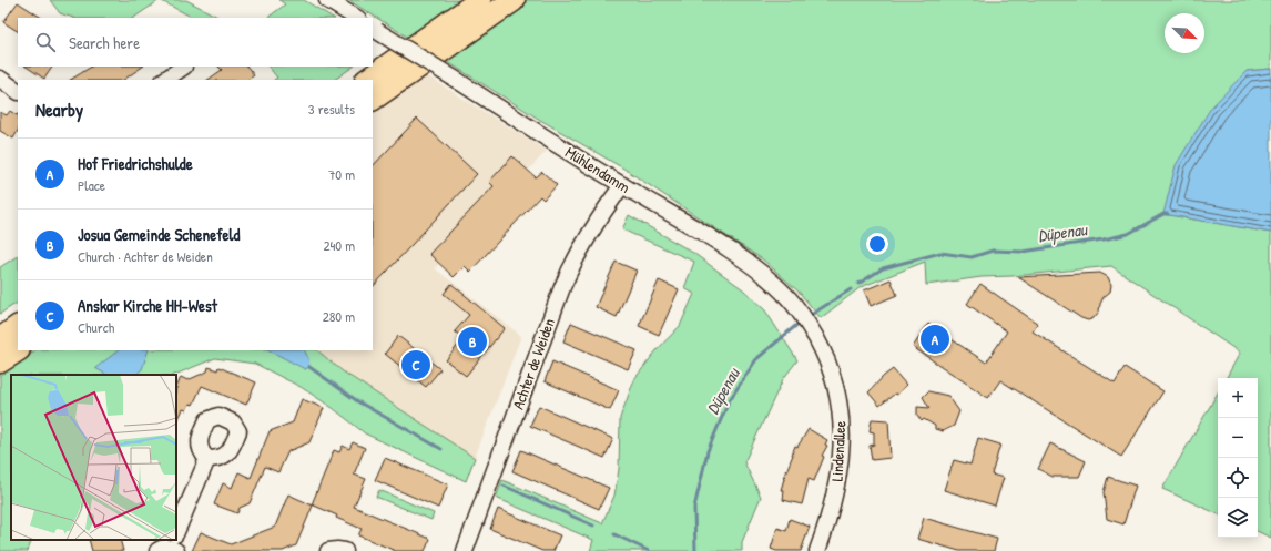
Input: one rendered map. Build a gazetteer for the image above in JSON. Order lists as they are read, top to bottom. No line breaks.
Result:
{"streets":{"street":["Mühlendamm","Achter de Weiden","Lindenallee"]},"crossings":[["Mühlendamm","Achter de Weiden"],["Mühlendamm","Lindenallee"]],"water":["Düpenau"],"north":"bottom right","page":{"search":"Search here","heading":["Nearby","3 results"],"list":[{"mark":"A","name":"Hof Friedrichshulde","note":"Place","value":"70 m"},{"mark":"B","name":"Josua Gemeinde Schenefeld","note":"Church · Achter de Weiden","value":"240 m"},{"mark":"C","name":"Anskar Kirche HH-West","note":"Church","value":"280 m"}],"pins":["A","B","C"],"map_buttons":["+","−"]}}
